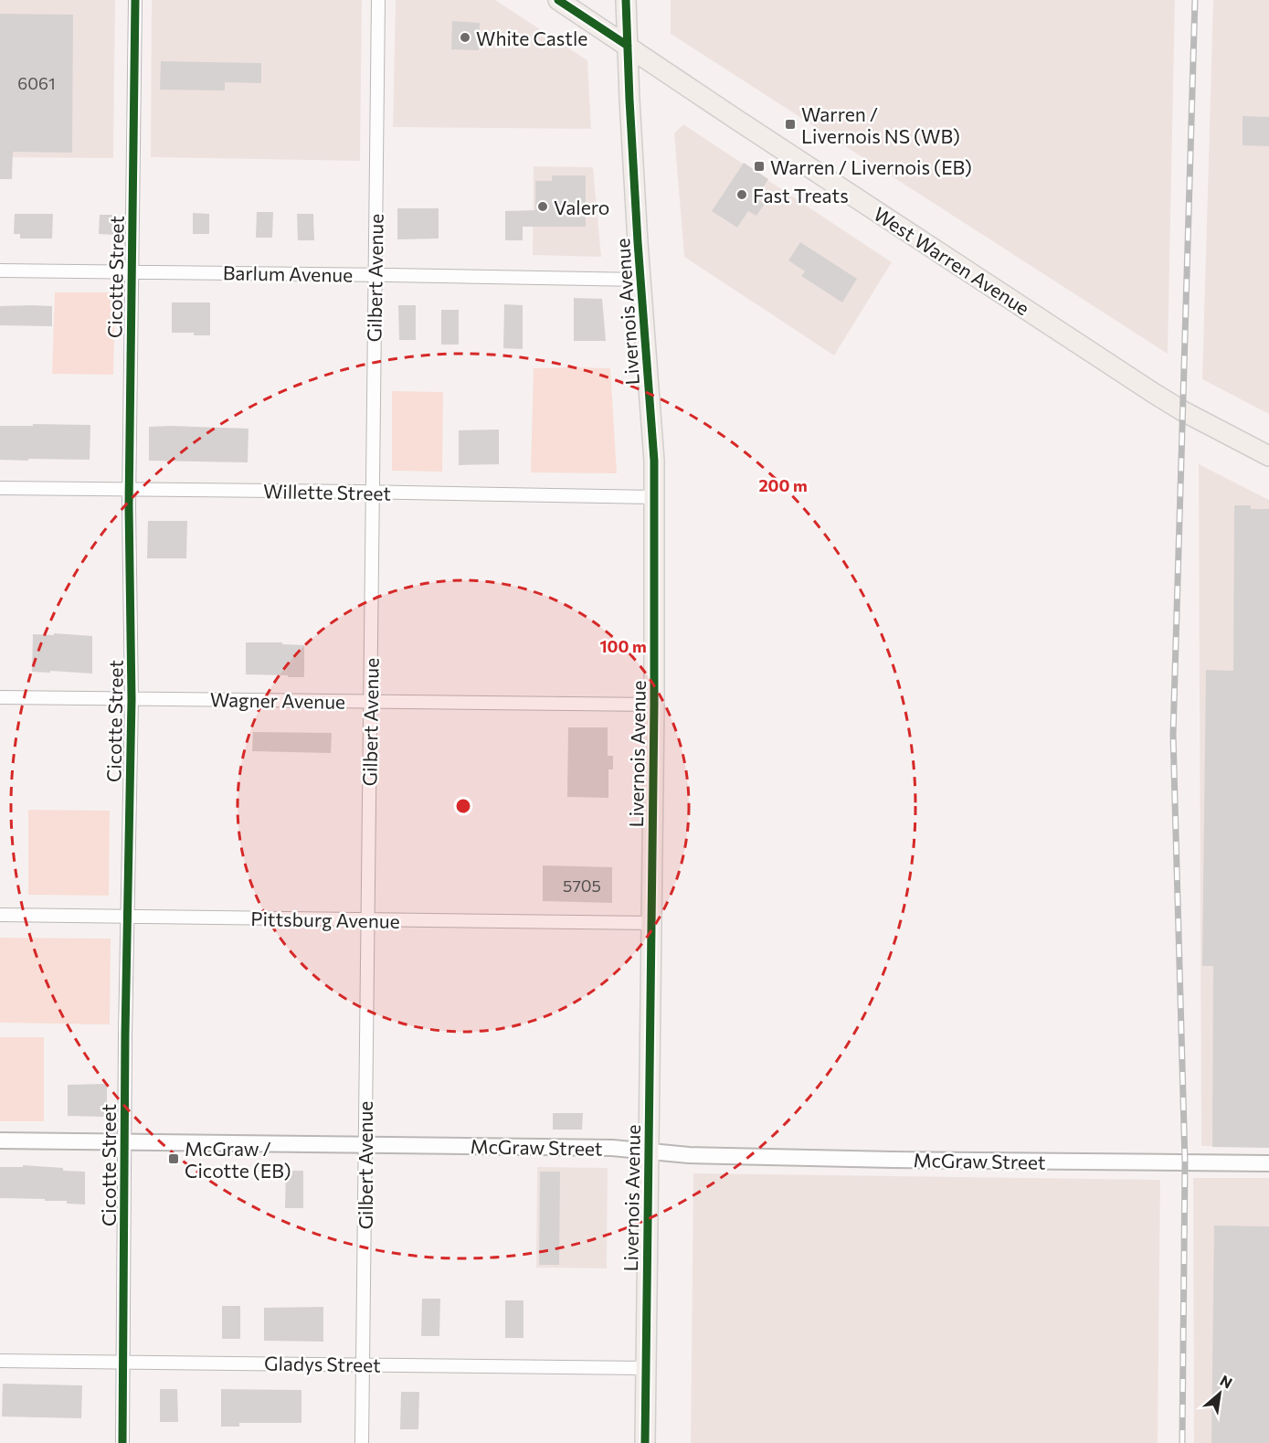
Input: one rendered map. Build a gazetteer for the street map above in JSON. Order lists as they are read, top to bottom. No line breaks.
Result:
{"streets":{"main road":["West Warren Avenue","Livernois Avenue"],"street":["Barlum Avenue","Cicotte Street","Gilbert Avenue","Willette Street","Wagner Avenue","Pittsburg Avenue","McGraw Street","Gladys Street"]},"crossings":[["West Warren Avenue","Livernois Avenue"],["Barlum Avenue","Cicotte Street"],["Barlum Avenue","Gilbert Avenue"],["Barlum Avenue","Livernois Avenue"],["Cicotte Street","Willette Street"],["Cicotte Street","Wagner Avenue"],["Cicotte Street","Pittsburg Avenue"],["Cicotte Street","McGraw Street"],["Cicotte Street","Gladys Street"],["Gilbert Avenue","Willette Street"],["Gilbert Avenue","Wagner Avenue"],["Gilbert Avenue","Pittsburg Avenue"],["Gilbert Avenue","McGraw Street"],["Gilbert Avenue","Gladys Street"],["Livernois Avenue","Willette Street"],["Livernois Avenue","Wagner Avenue"],["Livernois Avenue","Pittsburg Avenue"],["Livernois Avenue","McGraw Street"],["Livernois Avenue","Gladys Street"]],"places":{"other":["White Castle","Fast Treats","Valero"],"transit":["Warren / Livernois NS (WB)","Warren / Livernois (EB)","McGraw / Cicotte (EB)"]},"house_numbers":["6061","5705"],"north":"top right","rings":["200 m","100 m"]}
